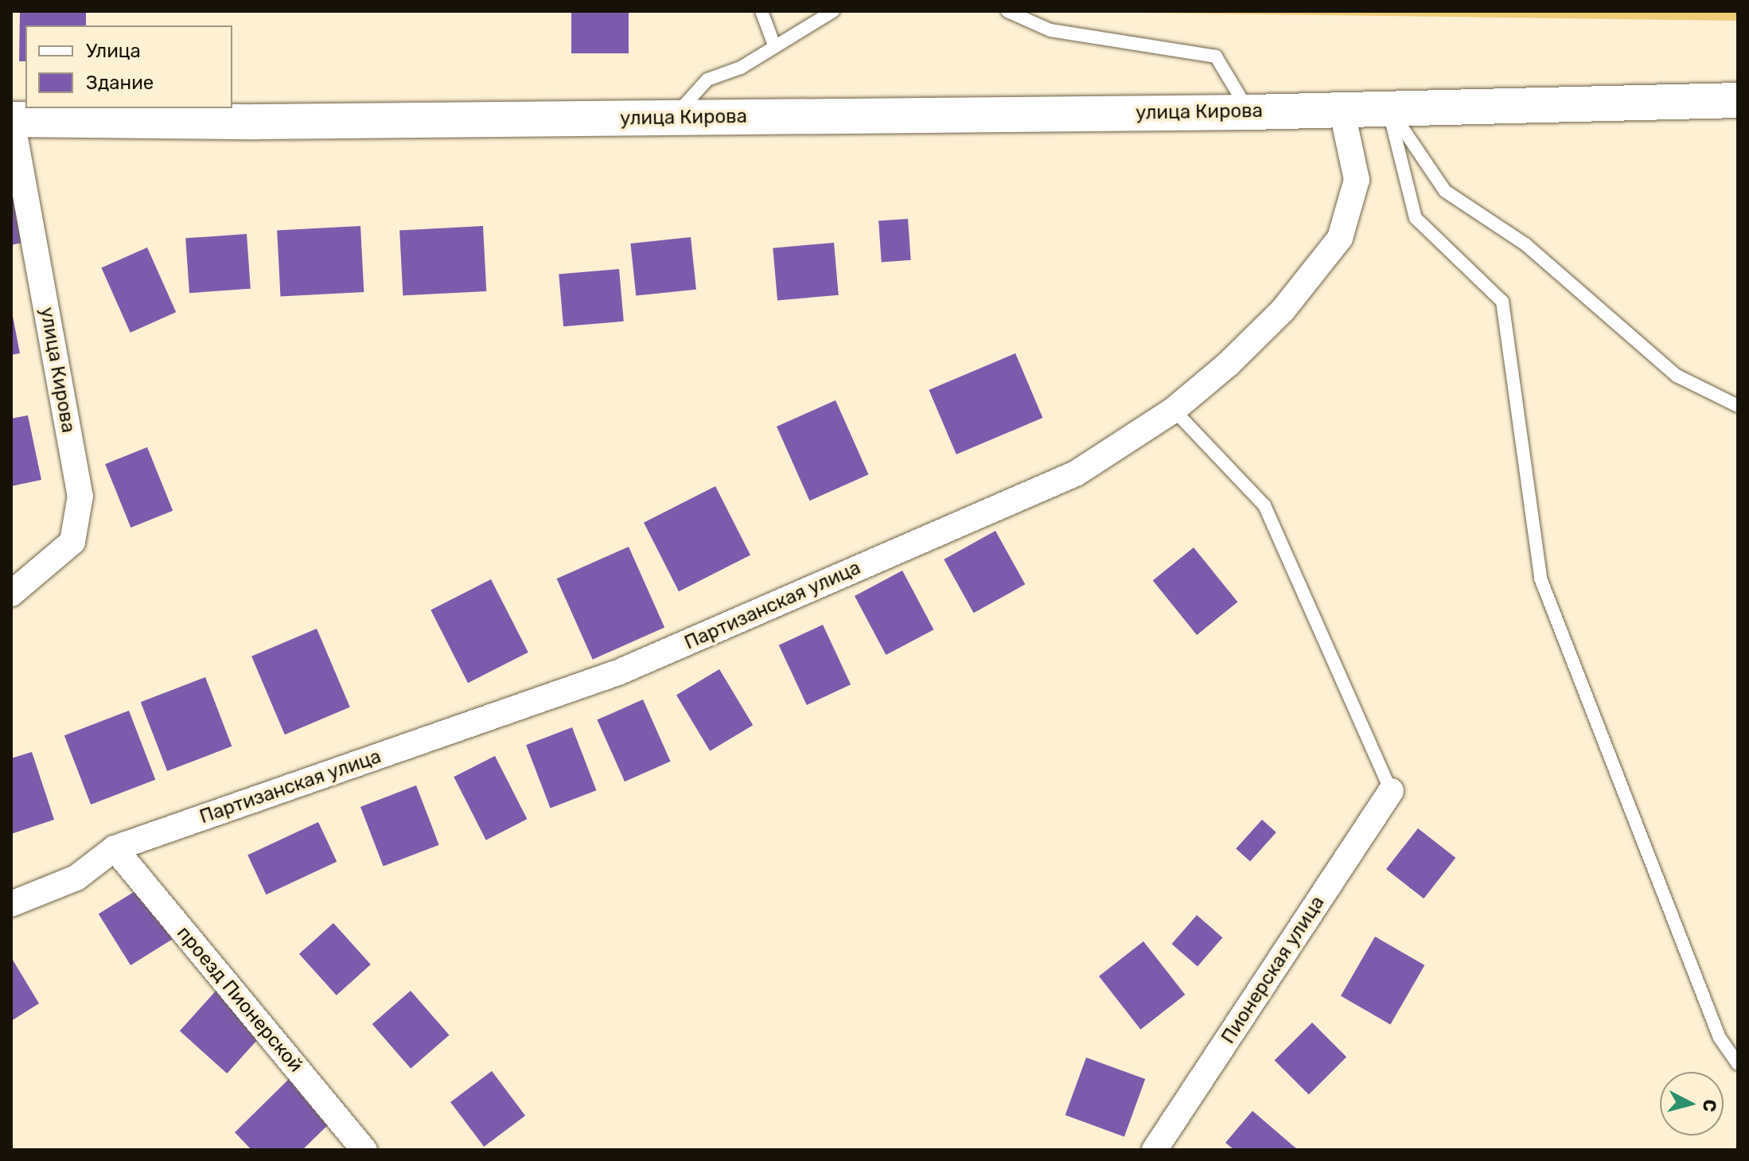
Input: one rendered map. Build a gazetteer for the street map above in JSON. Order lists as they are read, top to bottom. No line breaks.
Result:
{"streets":{"main road":["улица Кирова"],"street":["Партизанская улица","Пионерская улица","проезд Пионерской"]},"crossings":[["улица Кирова","Партизанская улица"],["Партизанская улица","проезд Пионерской"]],"legend":["Улица","Здание"],"north":"right"}
